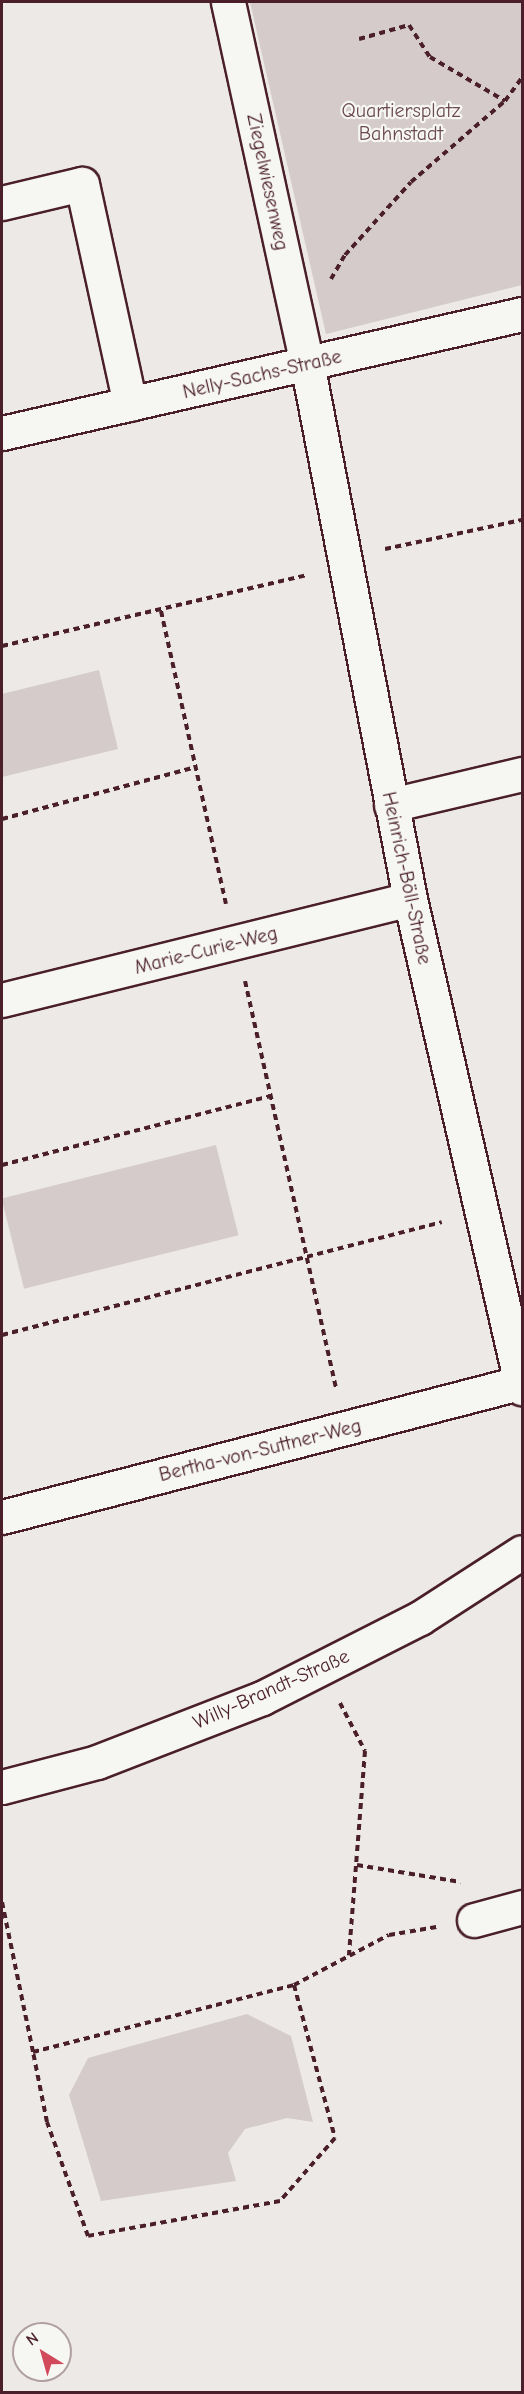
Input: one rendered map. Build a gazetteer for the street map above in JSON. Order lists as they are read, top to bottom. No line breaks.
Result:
{"streets":{"street":["Ziegelwiesenweg","Nelly-Sachs-Straße","Heinrich-Böll-Straße","Marie-Curie-Weg","Bertha-von-Suttner-Weg","Willy-Brandt-Straße"]},"crossings":[["Ziegelwiesenweg","Nelly-Sachs-Straße"],["Ziegelwiesenweg","Heinrich-Böll-Straße"],["Nelly-Sachs-Straße","Heinrich-Böll-Straße"],["Heinrich-Böll-Straße","Marie-Curie-Weg"],["Heinrich-Böll-Straße","Bertha-von-Suttner-Weg"]],"parks":["Quartiersplatz Bahnstadt"],"north":"top left"}
